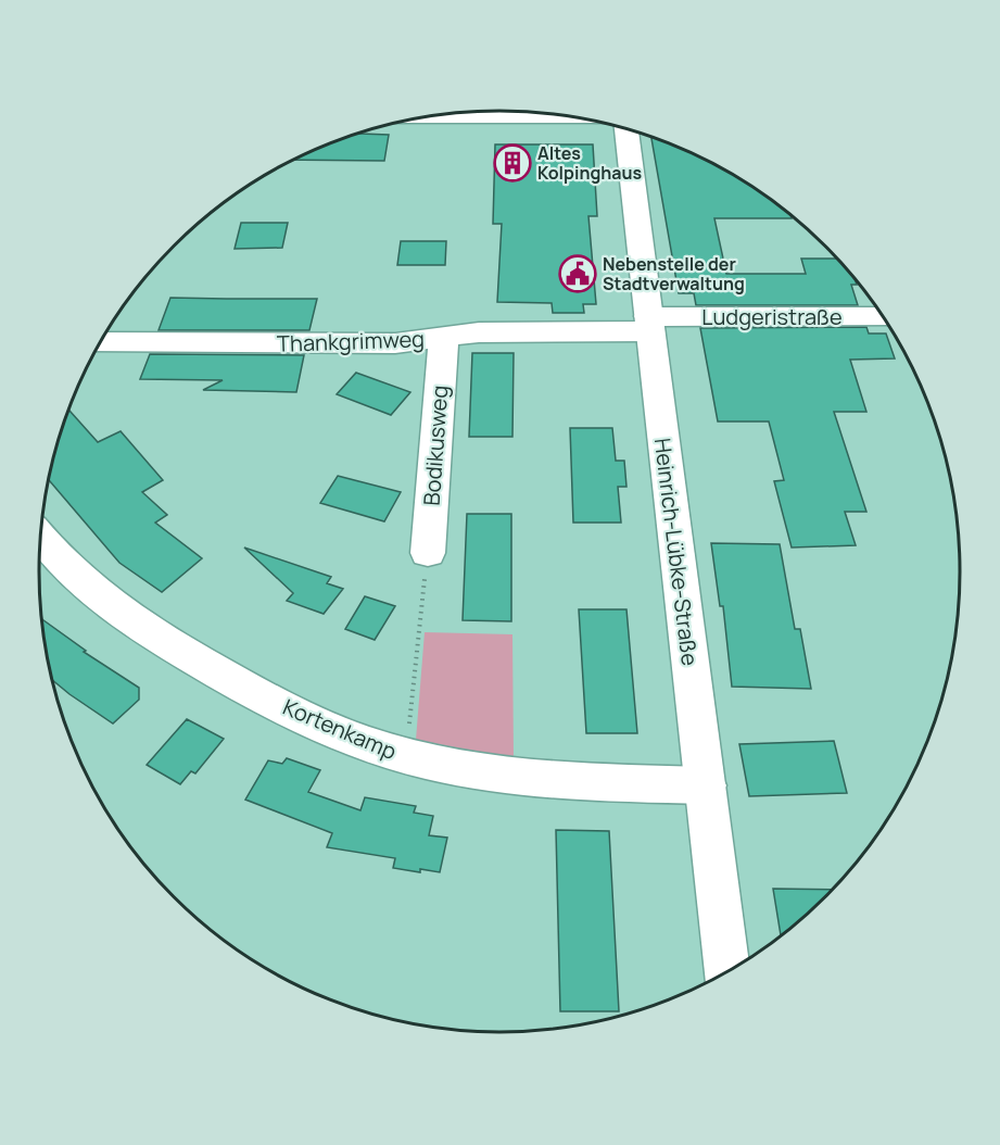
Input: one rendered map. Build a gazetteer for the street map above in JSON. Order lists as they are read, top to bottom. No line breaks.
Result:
{"streets":{"street":["Ludgeristraße","Thankgrimweg","Bodikusweg","Heinrich-Lübke-Straße","Kortenkamp"]},"crossings":[["Ludgeristraße","Thankgrimweg"],["Ludgeristraße","Heinrich-Lübke-Straße"],["Thankgrimweg","Bodikusweg"],["Thankgrimweg","Heinrich-Lübke-Straße"],["Heinrich-Lübke-Straße","Kortenkamp"]],"places":{"building":["Altes Kolpinghaus"],"public building":["Nebenstelle der Stadtverwaltung"]}}
